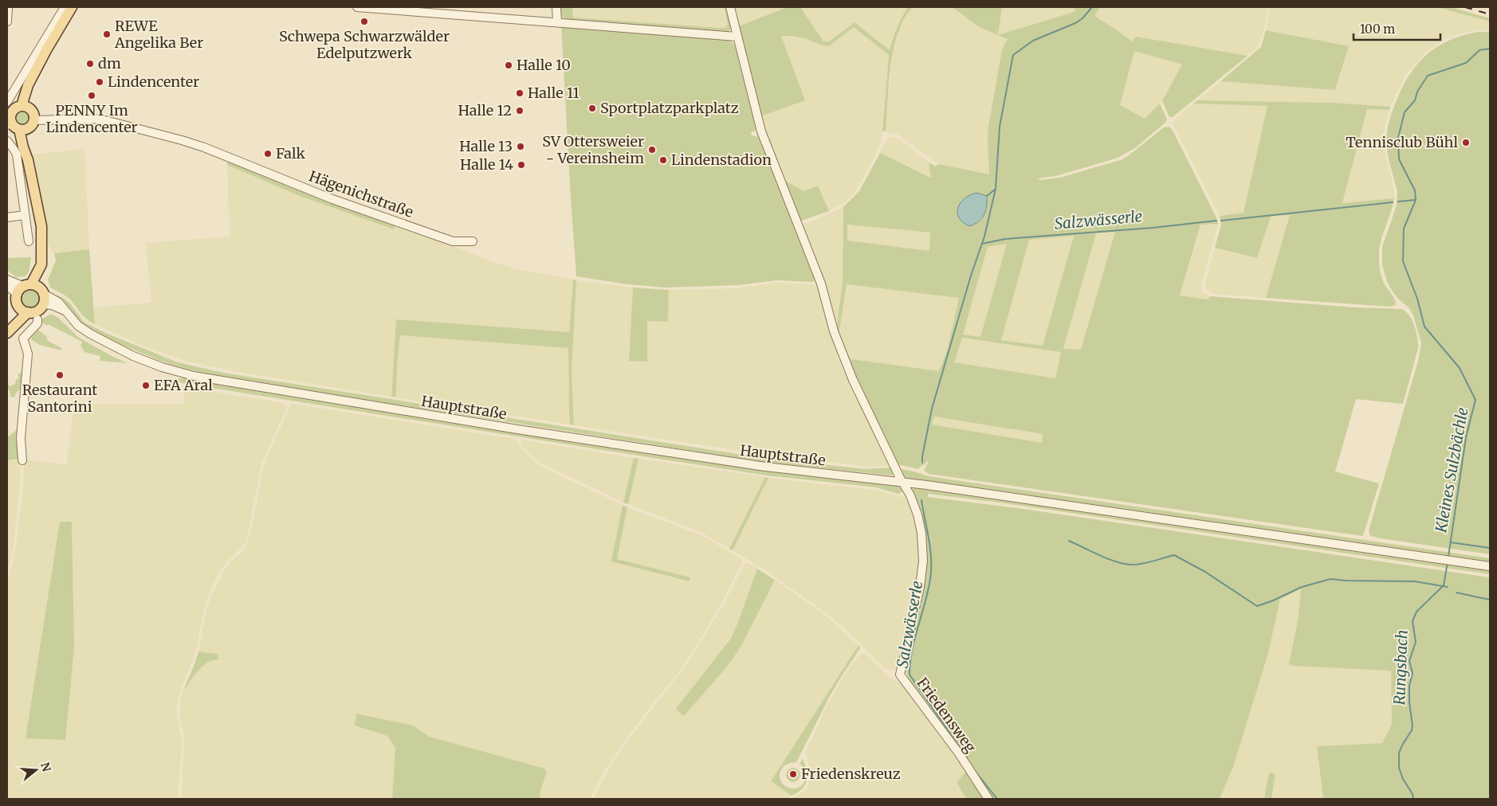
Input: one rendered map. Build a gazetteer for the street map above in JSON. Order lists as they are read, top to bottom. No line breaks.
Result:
{"streets":{"street":["Hägenichstraße","Hauptstraße","Friedensweg"]},"crossings":[["Hauptstraße","Friedensweg"]],"water":["Salzwässerle","Kleines Sulzbächle","Rungsbach"],"places":["Schwepa Schwarzwälder Edelputzwerk","REWE Angelika Ber","dm","Halle 10","Lindencenter","Halle 11","PENNY Im Lindencenter","Sportplatzparkplatz","Halle 12","Tennisclub Bühl","Halle 13","SV Ottersweier - Vereinsheim","Falk","Lindenstadion","Halle 14","Restaurant Santorini","EFA Aral","Friedenskreuz"],"scale_bar":"100 m","north":"right"}
